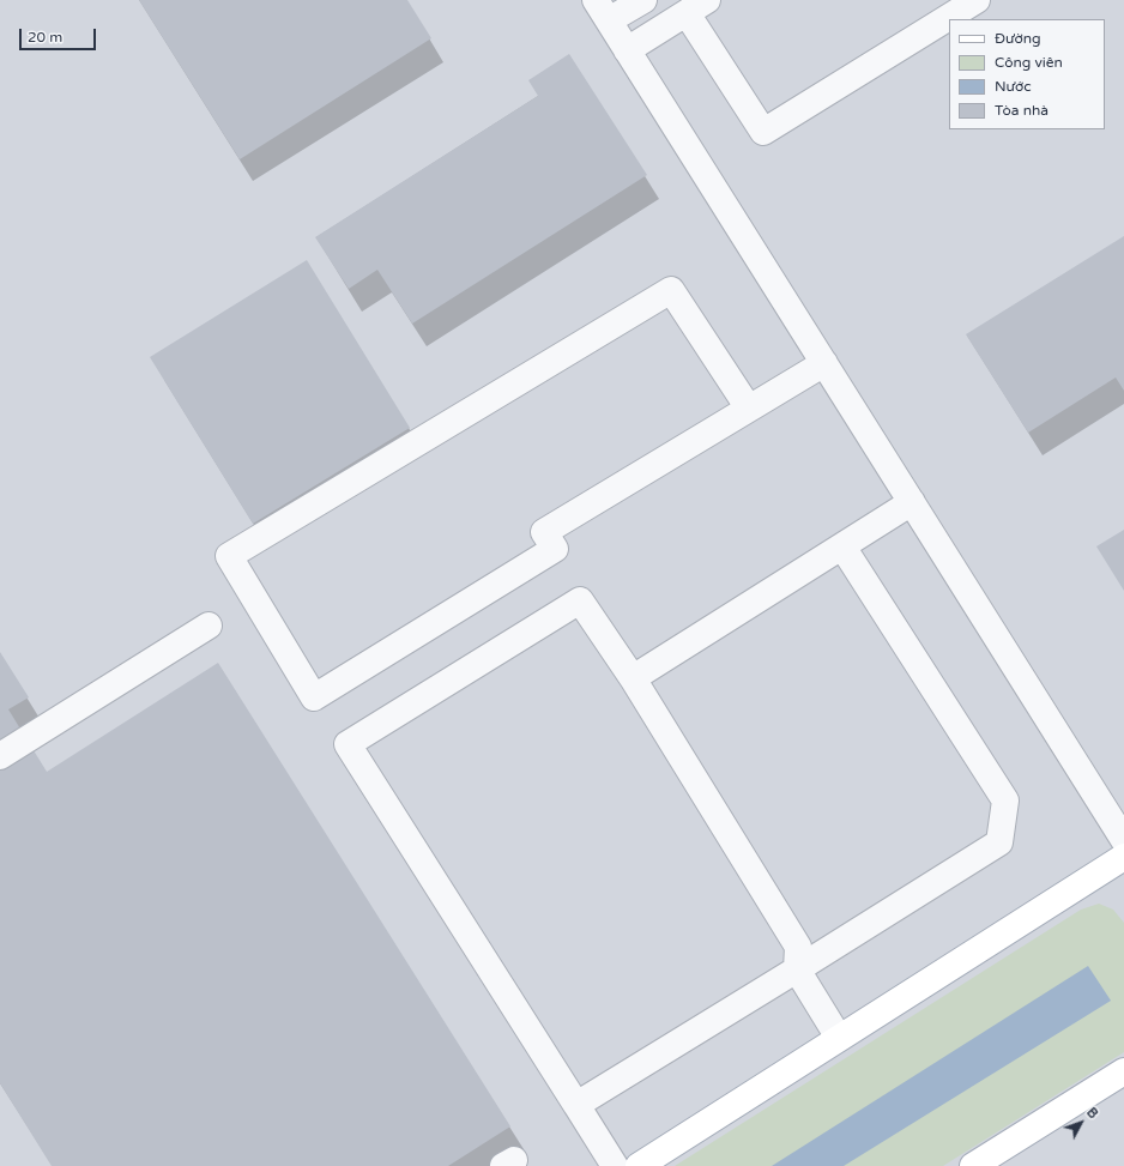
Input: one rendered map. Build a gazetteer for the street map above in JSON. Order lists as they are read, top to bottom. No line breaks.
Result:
{"legend":["Đường","Công viên","Nước","Tòa nhà"],"scale_bar":"20 m","north":"top right"}
